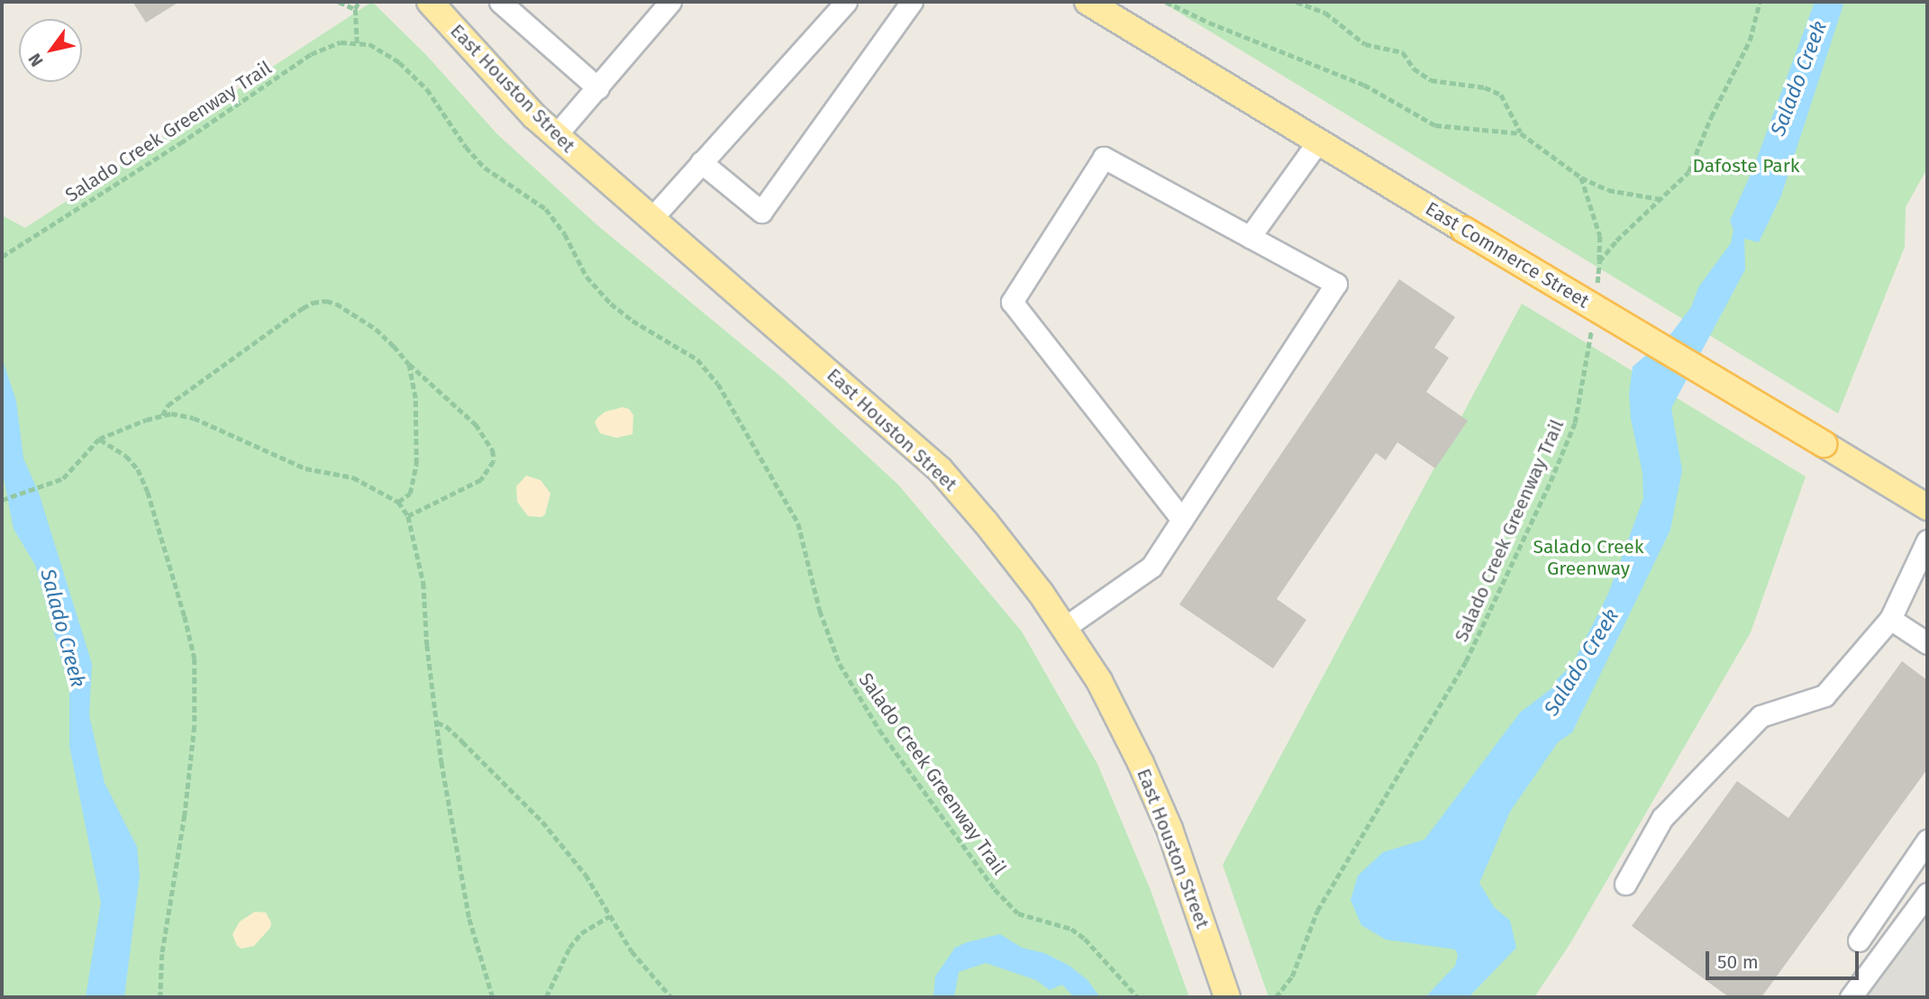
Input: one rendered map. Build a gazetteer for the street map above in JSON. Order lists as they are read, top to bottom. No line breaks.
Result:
{"streets":{"main road":["East Houston Street","East Commerce Street"],"path":["Salado Creek Greenway Trail"]},"water":["Salado Creek"],"parks":["Dafoste Park","Salado Creek Greenway"],"scale_bar":"50 m","north":"bottom left"}
